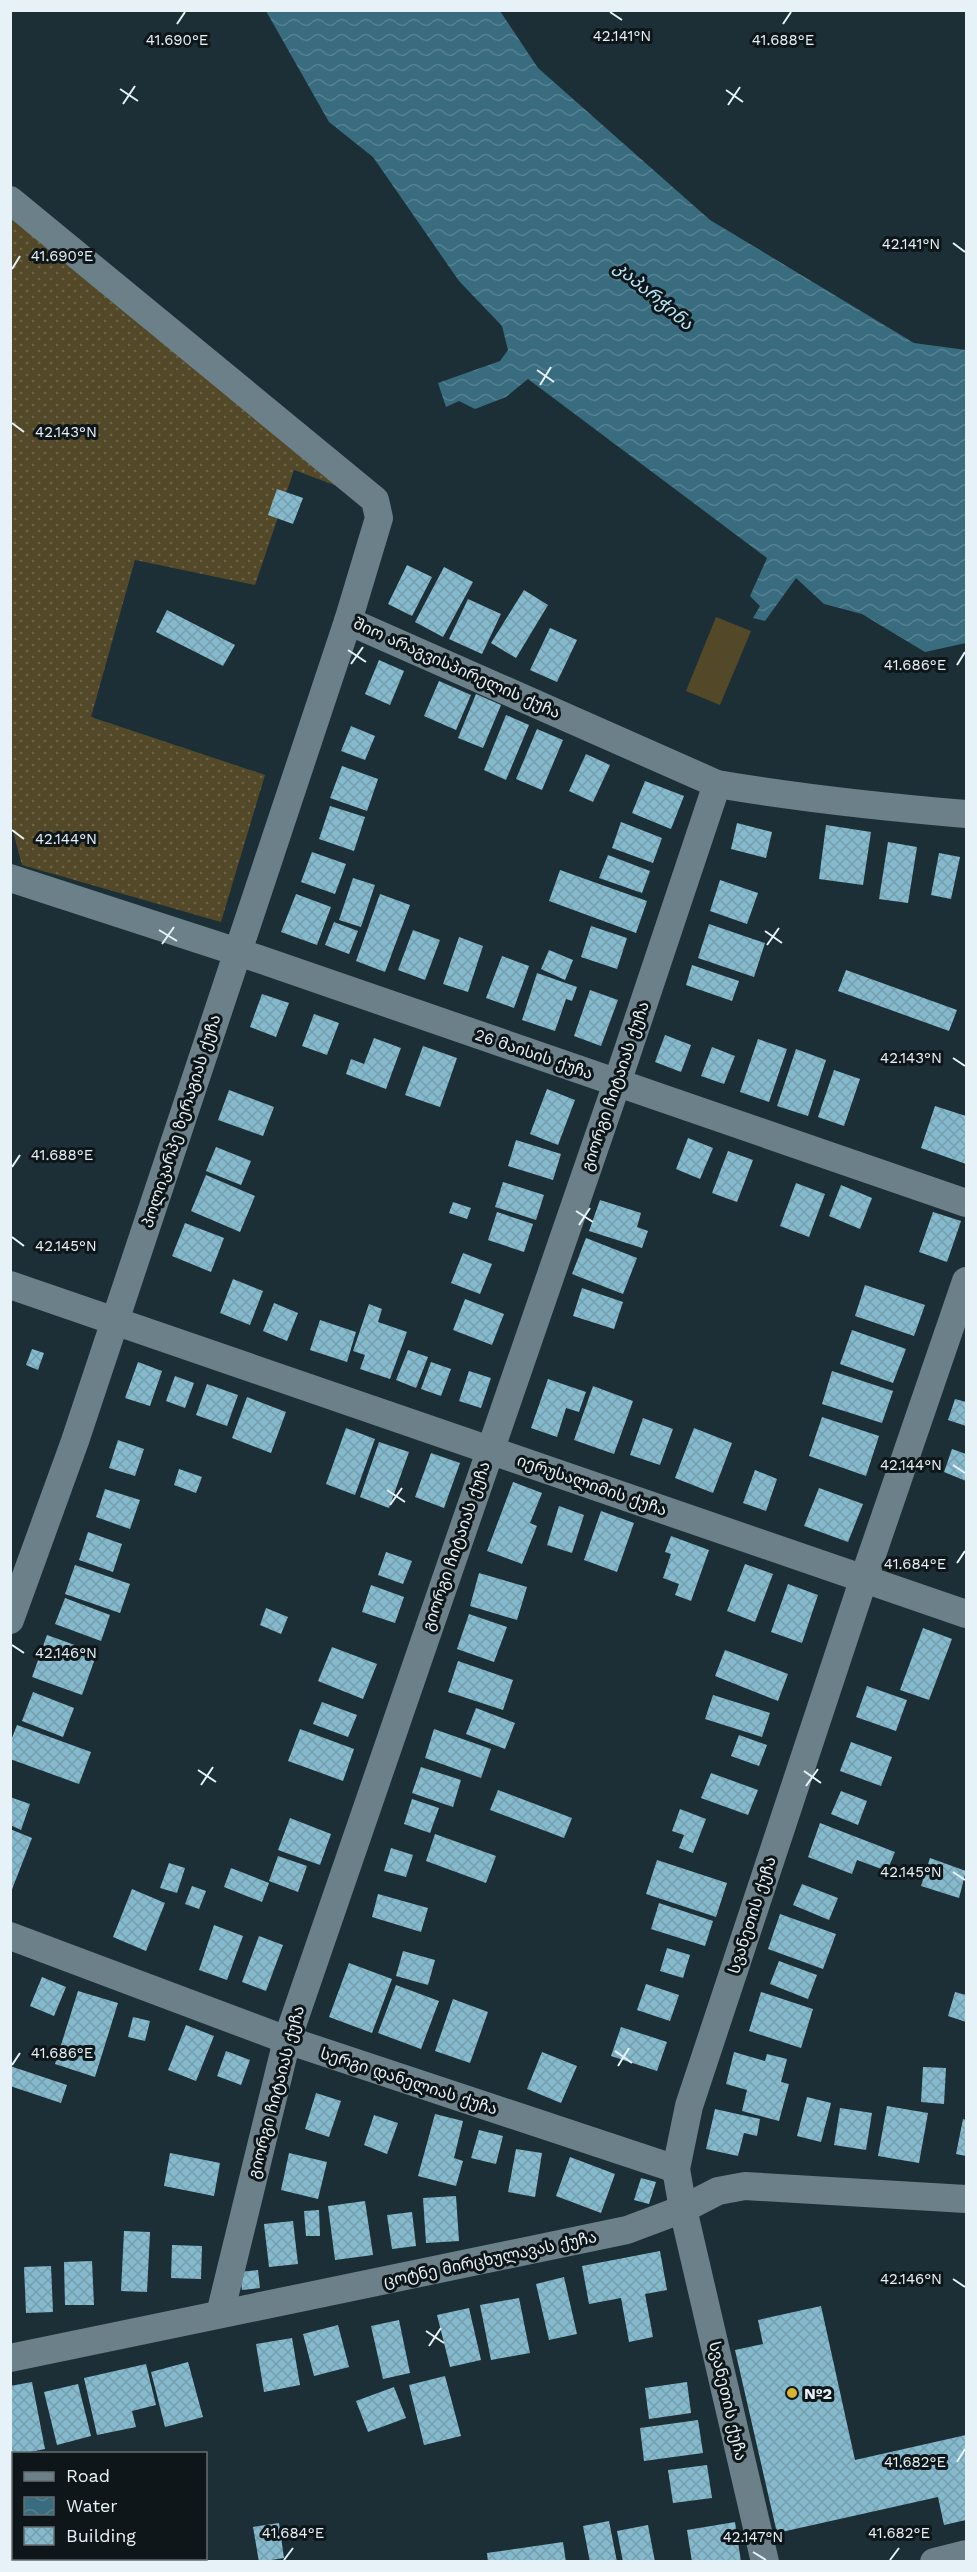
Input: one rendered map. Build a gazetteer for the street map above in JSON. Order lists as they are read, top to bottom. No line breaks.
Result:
{"streets":{"street":["შიო არაგვისპირელის ქუჩა","26 მაისის ქუჩა","გიორგი ჩიტაიას ქუჩა","პოლიკარპე ზერაგიას ქუჩა","იერუსალიმის ქუჩა","სვანეთის ქუჩა","სერგი დანელიას ქუჩა","ცოტნე მირცხულავას ქუჩა"]},"crossings":[["შიო არაგვისპირელის ქუჩა","გიორგი ჩიტაიას ქუჩა"],["შიო არაგვისპირელის ქუჩა","პოლიკარპე ზერაგიას ქუჩა"],["26 მაისის ქუჩა","გიორგი ჩიტაიას ქუჩა"],["26 მაისის ქუჩა","პოლიკარპე ზერაგიას ქუჩა"],["გიორგი ჩიტაიას ქუჩა","იერუსალიმის ქუჩა"],["გიორგი ჩიტაიას ქუჩა","სერგი დანელიას ქუჩა"],["გიორგი ჩიტაიას ქუჩა","ცოტნე მირცხულავას ქუჩა"],["პოლიკარპე ზერაგიას ქუჩა","იერუსალიმის ქუჩა"],["იერუსალიმის ქუჩა","სვანეთის ქუჩა"],["სვანეთის ქუჩა","სერგი დანელიას ქუჩა"],["სვანეთის ქუჩა","ცოტნე მირცხულავას ქუჩა"]],"water":["კაპარჭინა"],"places":["№2"],"legend":["Road","Water","Building"],"coordinates":["42.141°N","41.690°E","41.688°E","42.143°N","41.686°E","42.144°N","42.145°N","41.684°E","42.146°N","41.682°E","42.147°N"]}
